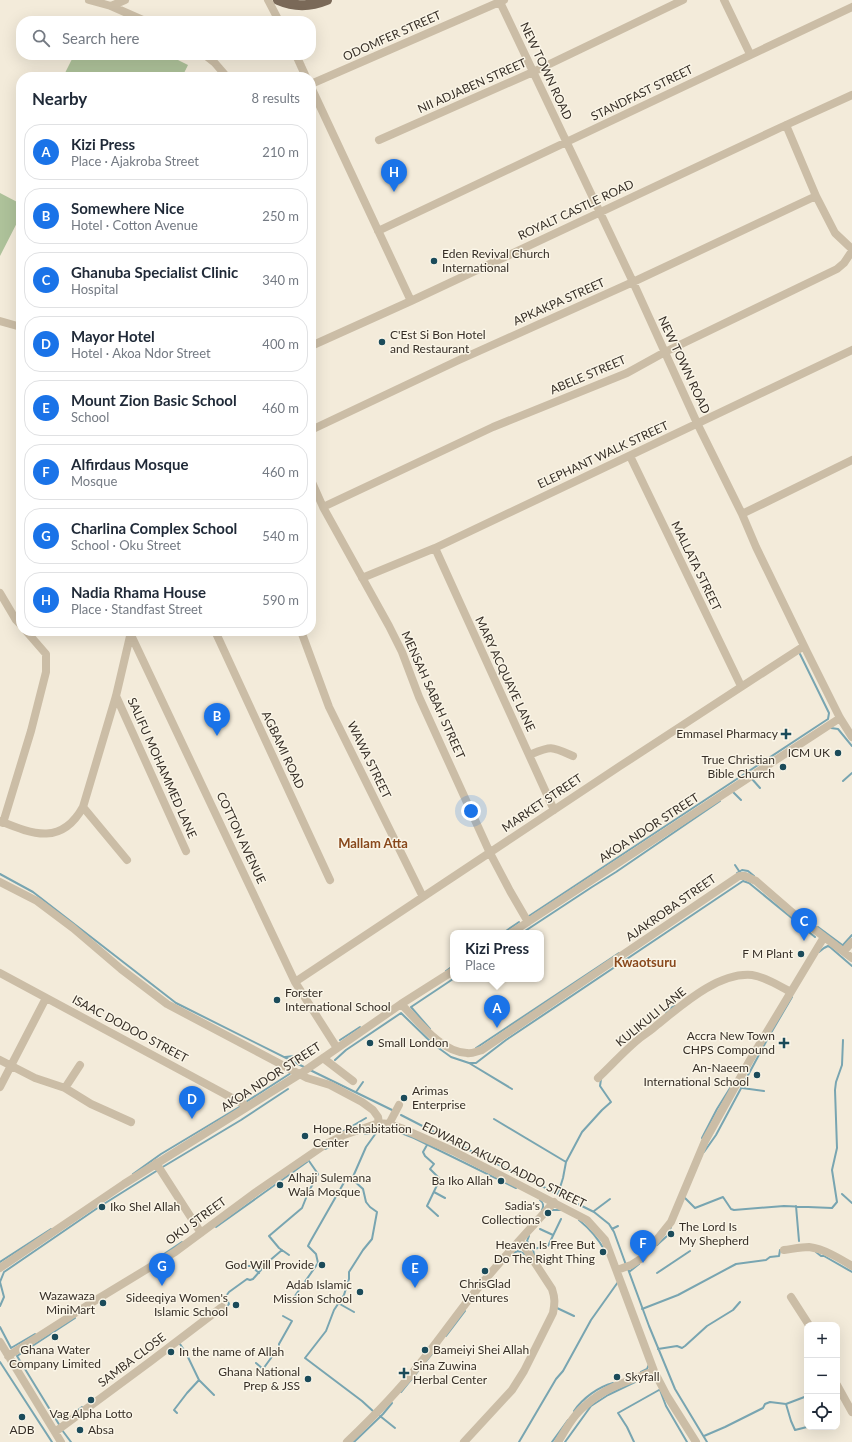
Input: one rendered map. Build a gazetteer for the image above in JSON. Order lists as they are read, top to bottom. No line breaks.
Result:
{"streets":{"street":["ODOMFER STREET","NEW TOWN ROAD","NII ADJABEN STREET","STANDFAST STREET","ROYALT CASTLE ROAD","APKAKPA STREET","ABELE STREET","ELEPHANT WALK STREET","MALLATA STREET","MARY ACQUAYE LANE","MENSAH SABAH STREET","AGBAMI ROAD","WAWA STREET","SALIFU MOHAMMED LANE","MARKET STREET","AKOA NDOR STREET","COTTON AVENUE","AJAKROBA STREET","KULIKULI LANE","ISAAC DODOO STREET","EDWARD AKUFO ADDO STREET","OKU STREET","SAMBA CLOSE"]},"crossings":[["ODOMFER STREET","NEW TOWN ROAD"],["NEW TOWN ROAD","NII ADJABEN STREET"],["NEW TOWN ROAD","STANDFAST STREET"],["NEW TOWN ROAD","ROYALT CASTLE ROAD"],["NEW TOWN ROAD","APKAKPA STREET"],["NEW TOWN ROAD","ABELE STREET"],["NEW TOWN ROAD","ELEPHANT WALK STREET"],["NEW TOWN ROAD","MARKET STREET"],["NEW TOWN ROAD","AKOA NDOR STREET"],["ABELE STREET","MENSAH SABAH STREET"],["ELEPHANT WALK STREET","MALLATA STREET"],["ELEPHANT WALK STREET","MARY ACQUAYE LANE"],["ELEPHANT WALK STREET","MENSAH SABAH STREET"],["MALLATA STREET","MARKET STREET"],["MARY ACQUAYE LANE","MARKET STREET"],["MENSAH SABAH STREET","MARKET STREET"],["MENSAH SABAH STREET","AKOA NDOR STREET"],["WAWA STREET","MARKET STREET"],["MARKET STREET","COTTON AVENUE"],["AKOA NDOR STREET","COTTON AVENUE"],["AKOA NDOR STREET","AJAKROBA STREET"],["AKOA NDOR STREET","ISAAC DODOO STREET"],["EDWARD AKUFO ADDO STREET","OKU STREET"]],"districts":["Mallam Atta","Kwaotsuru"],"places":{"other":["Eden Revival Church International","C'Est Si Bon Hotel and Restaurant","ICM UK","True Christian Bible Church","F M Plant","Forster International School","Small London","An-Naeem International School","Arimas Enterprise","Hope Rehabitation Center","Ba Iko Allah","Alhaji Sulemana Wala Mosque","Iko Shel Allah","Sadia's Collections","The Lord Is My Shepherd","Heaven Is Free But Do The Right Thing","God Will Provide","ChrisGlad Ventures","Adab Islamic Mission School","Wazawaza MiniMart","Sideeqiya Women's Islamic School","Ghana Water Company Limited","Bameiyi Shei Allah","In the name of Allah","Skyfall","Ghana National Prep & JSS","Vag Alpha Lotto","ADB","Absa"],"health":["Emmasel Pharmacy","Accra New Town CHPS Compound","Sina Zuwina Herbal Center"]},"page":{"search":"Search here","heading":["Nearby","8 results"],"list":[{"mark":"A","name":"Kizi Press","note":"Place · Ajakroba Street","value":"210 m"},{"mark":"B","name":"Somewhere Nice","note":"Hotel · Cotton Avenue","value":"250 m"},{"mark":"C","name":"Ghanuba Specialist Clinic","note":"Hospital","value":"340 m"},{"mark":"D","name":"Mayor Hotel","note":"Hotel · Akoa Ndor Street","value":"400 m"},{"mark":"E","name":"Mount Zion Basic School","note":"School","value":"460 m"},{"mark":"F","name":"Alfirdaus Mosque","note":"Mosque","value":"460 m"},{"mark":"G","name":"Charlina Complex School","note":"School · Oku Street","value":"540 m"},{"mark":"H","name":"Nadia Rhama House","note":"Place · Standfast Street","value":"590 m"}],"pins":["H","B","C","A","D","F","G","E"],"popup":["Kizi Press","Place"],"map_buttons":["+","−"]}}
